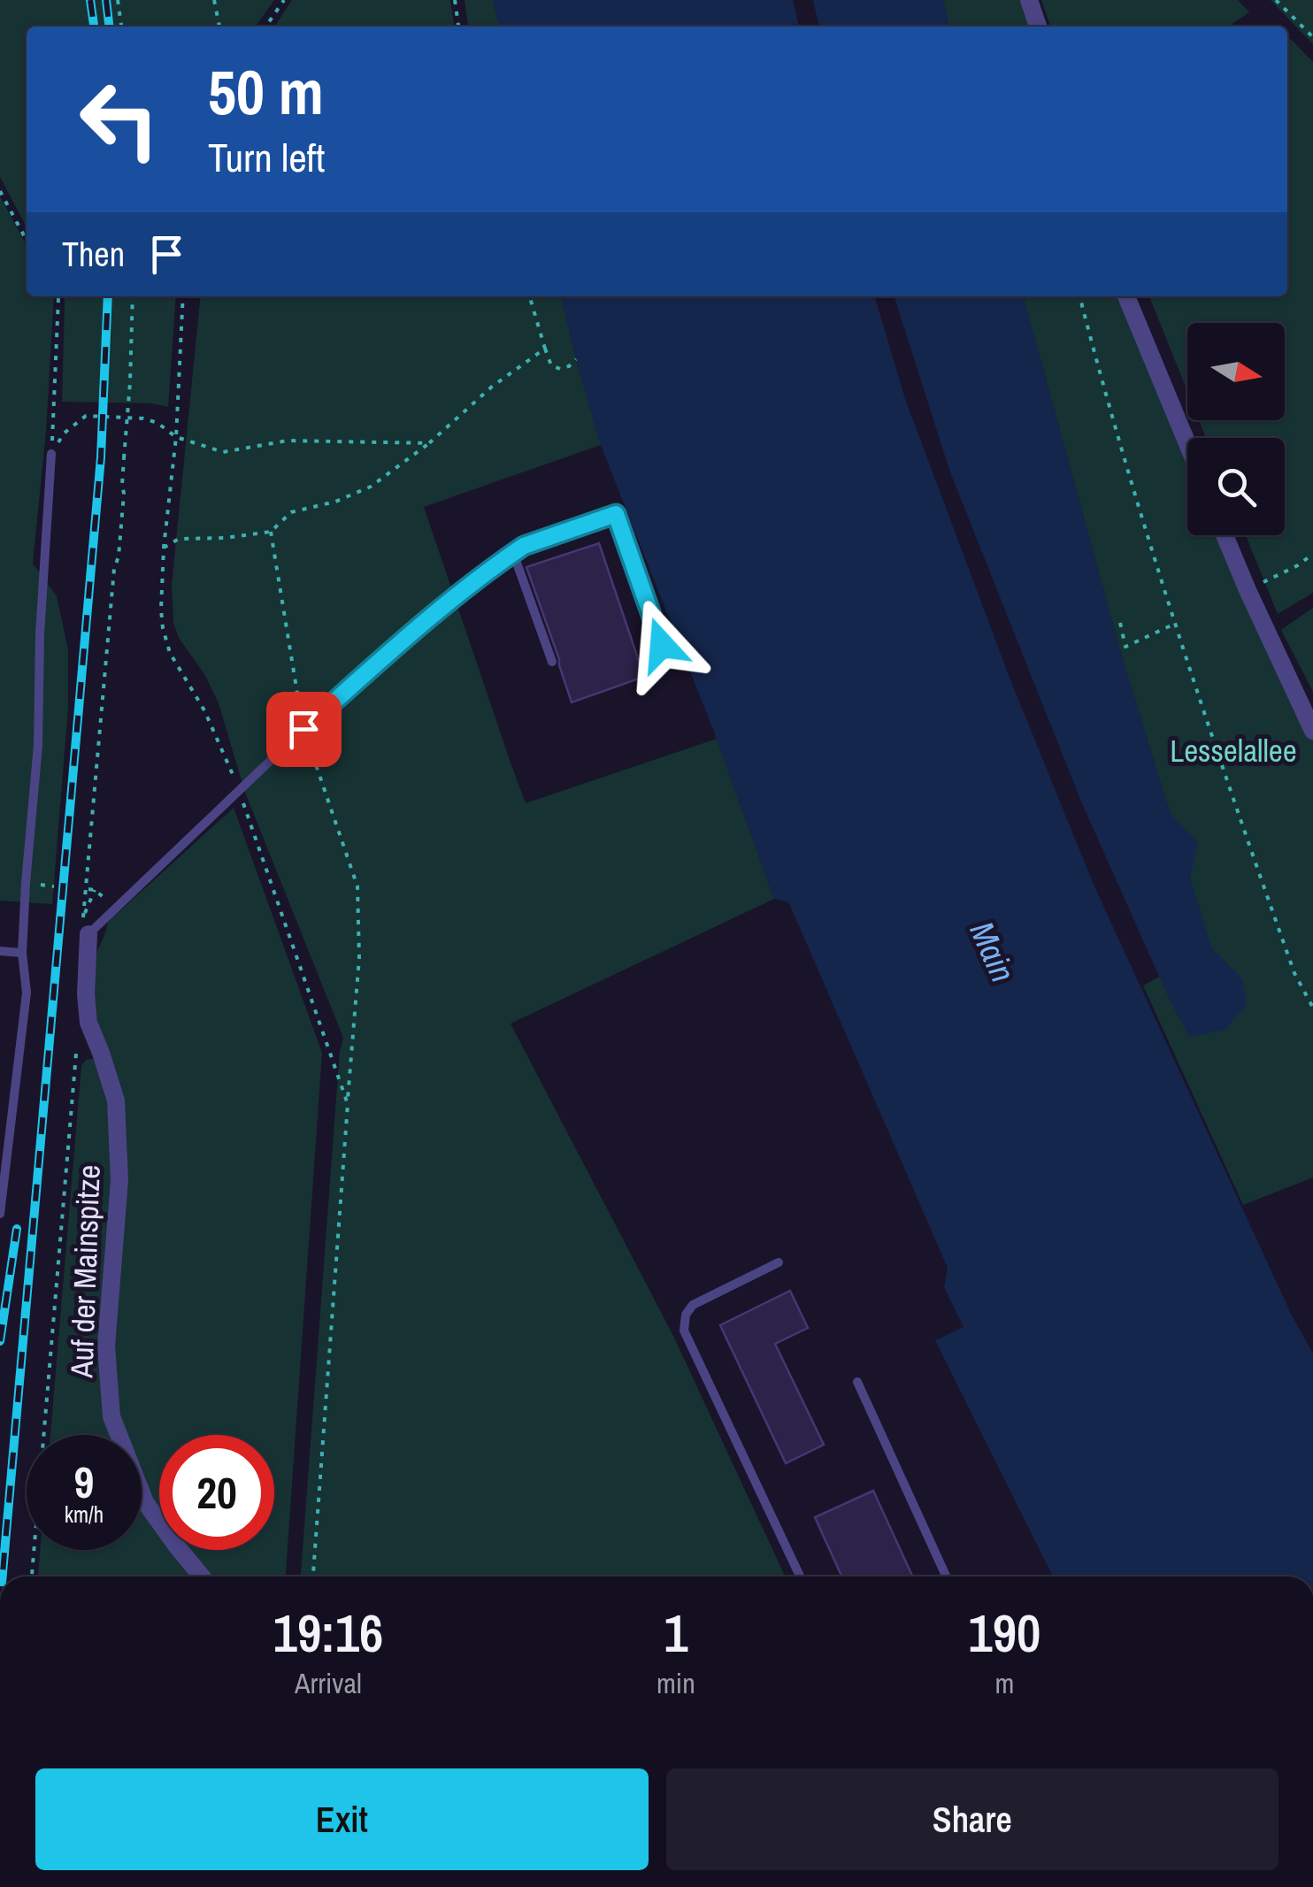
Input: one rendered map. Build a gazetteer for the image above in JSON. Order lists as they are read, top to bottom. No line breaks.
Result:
{"streets":{"street":["Auf der Mainspitze"]},"water":["Main"],"parks":["Lesselallee"],"north":"right","page":{"turn":["50 m","Turn left"],"then":"Then","speed":"9 km/h","limit":"20","eta":["19:16","Arrival","1","min","190","m"],"buttons":["Exit","Share"]}}
